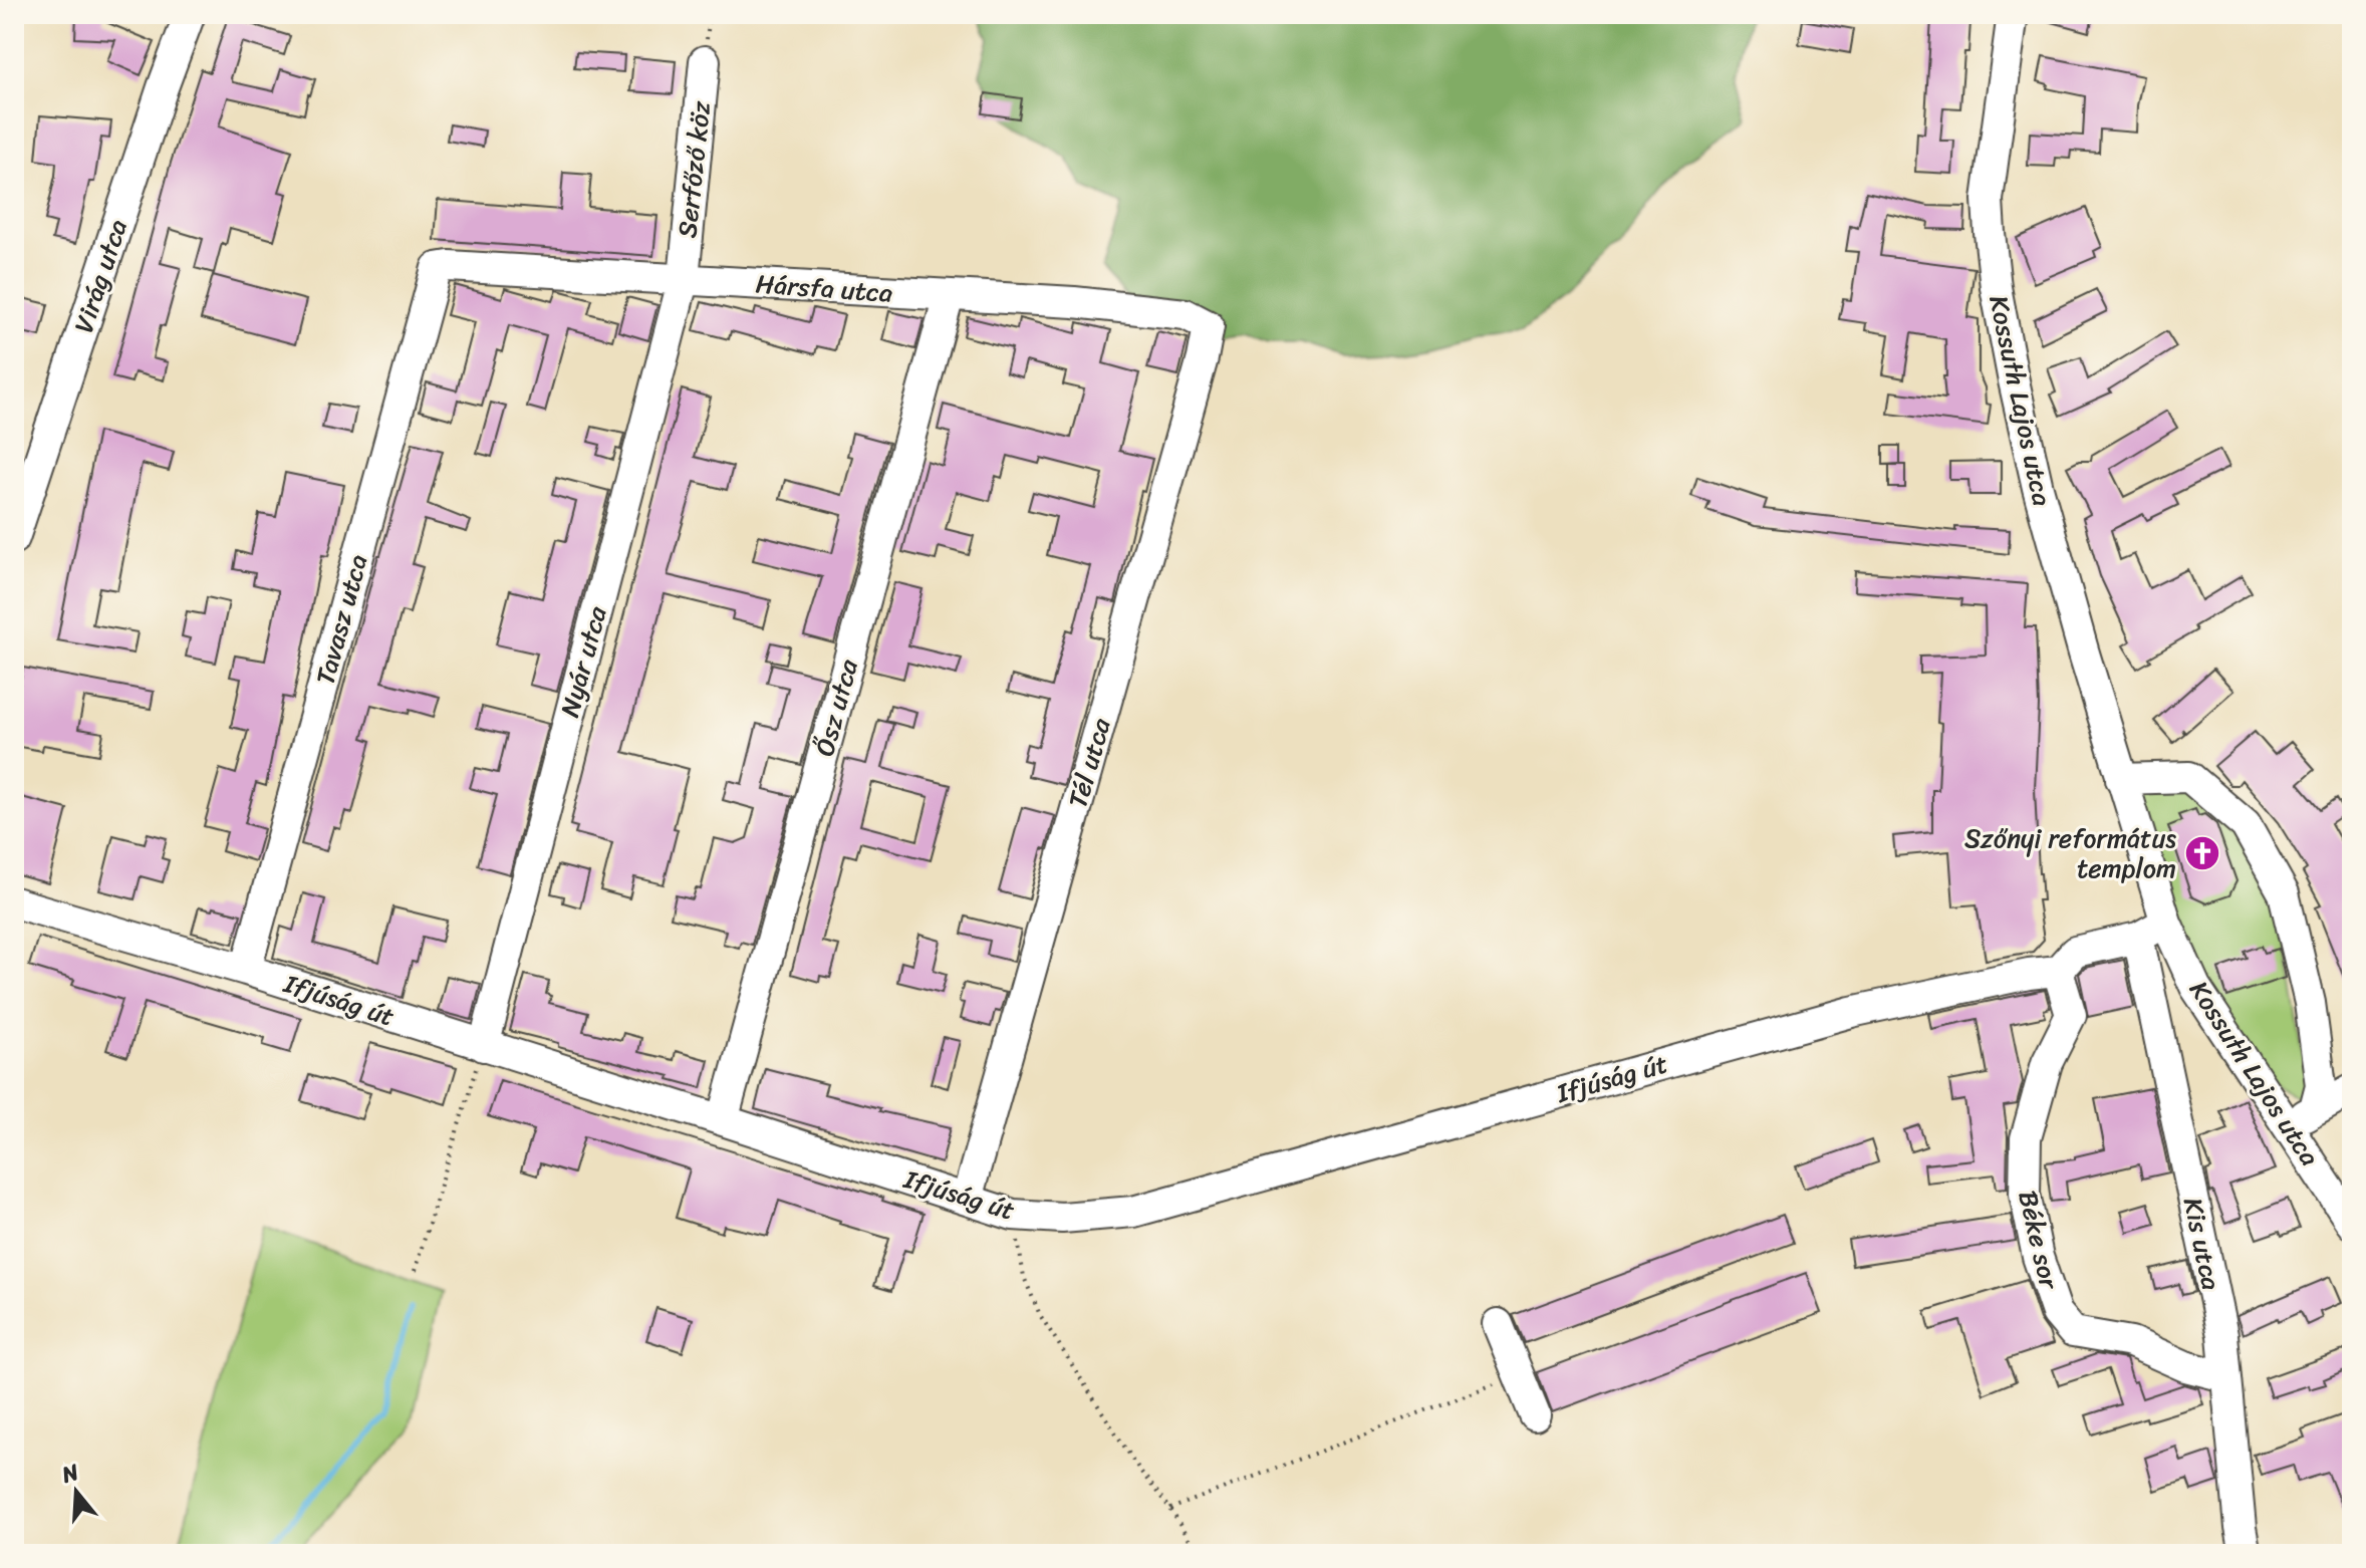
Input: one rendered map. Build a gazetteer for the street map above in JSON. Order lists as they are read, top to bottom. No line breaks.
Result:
{"streets":{"street":["Serfőző köz","Virág utca","Hársfa utca","Kossuth Lajos utca","Tavasz utca","Nyár utca","Ősz utca","Tél utca","Ifjúság út","Béke sor","Kis utca"]},"crossings":[["Serfőző köz","Hársfa utca"],["Serfőző köz","Nyár utca"],["Hársfa utca","Tavasz utca"],["Hársfa utca","Nyár utca"],["Hársfa utca","Ősz utca"],["Hársfa utca","Tél utca"],["Tavasz utca","Ifjúság út"],["Nyár utca","Ifjúság út"],["Ősz utca","Ifjúság út"],["Tél utca","Ifjúság út"],["Ifjúság út","Béke sor"],["Béke sor","Kis utca"]],"places":{"church":["Szőnyi református templom"]},"north":"top"}
